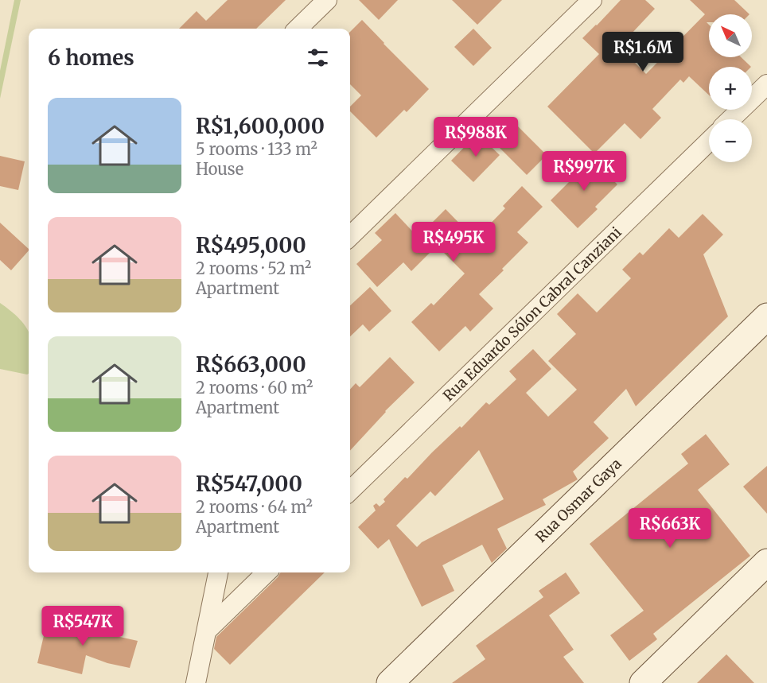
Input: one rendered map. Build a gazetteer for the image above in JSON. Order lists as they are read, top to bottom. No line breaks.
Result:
{"streets":{"main road":["Rua Osmar Gaya"],"street":["Rua Eduardo Sólon Cabral Canziani"]},"north":"top left","page":{"map_buttons":["+","−"],"heading":"6 homes","price":["R$1.6M","R$988K","R$997K","R$495K","R$663K","R$547K"],"list":[{"name":"R$1,600,000","note":"5 rooms · 133 m² · House"},{"name":"R$495,000","note":"2 rooms · 52 m² · Apartment"},{"name":"R$663,000","note":"2 rooms · 60 m² · Apartment"},{"name":"R$547,000","note":"2 rooms · 64 m² · Apartment"}]}}
